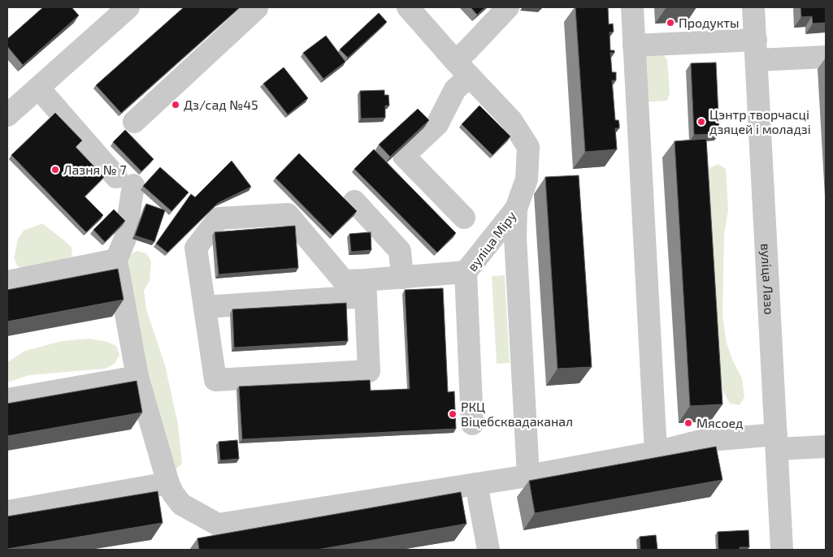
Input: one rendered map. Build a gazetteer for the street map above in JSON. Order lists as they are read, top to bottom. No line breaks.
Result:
{"streets":{"street":["вуліца Міру","вуліца Лазо"]},"places":["Продукты","Дз/сад №45","Цэнтр творчасці дзяцей і моладзі","Лазня № 7","РКЦ Віцебсквадаканал","Мясоед"]}
